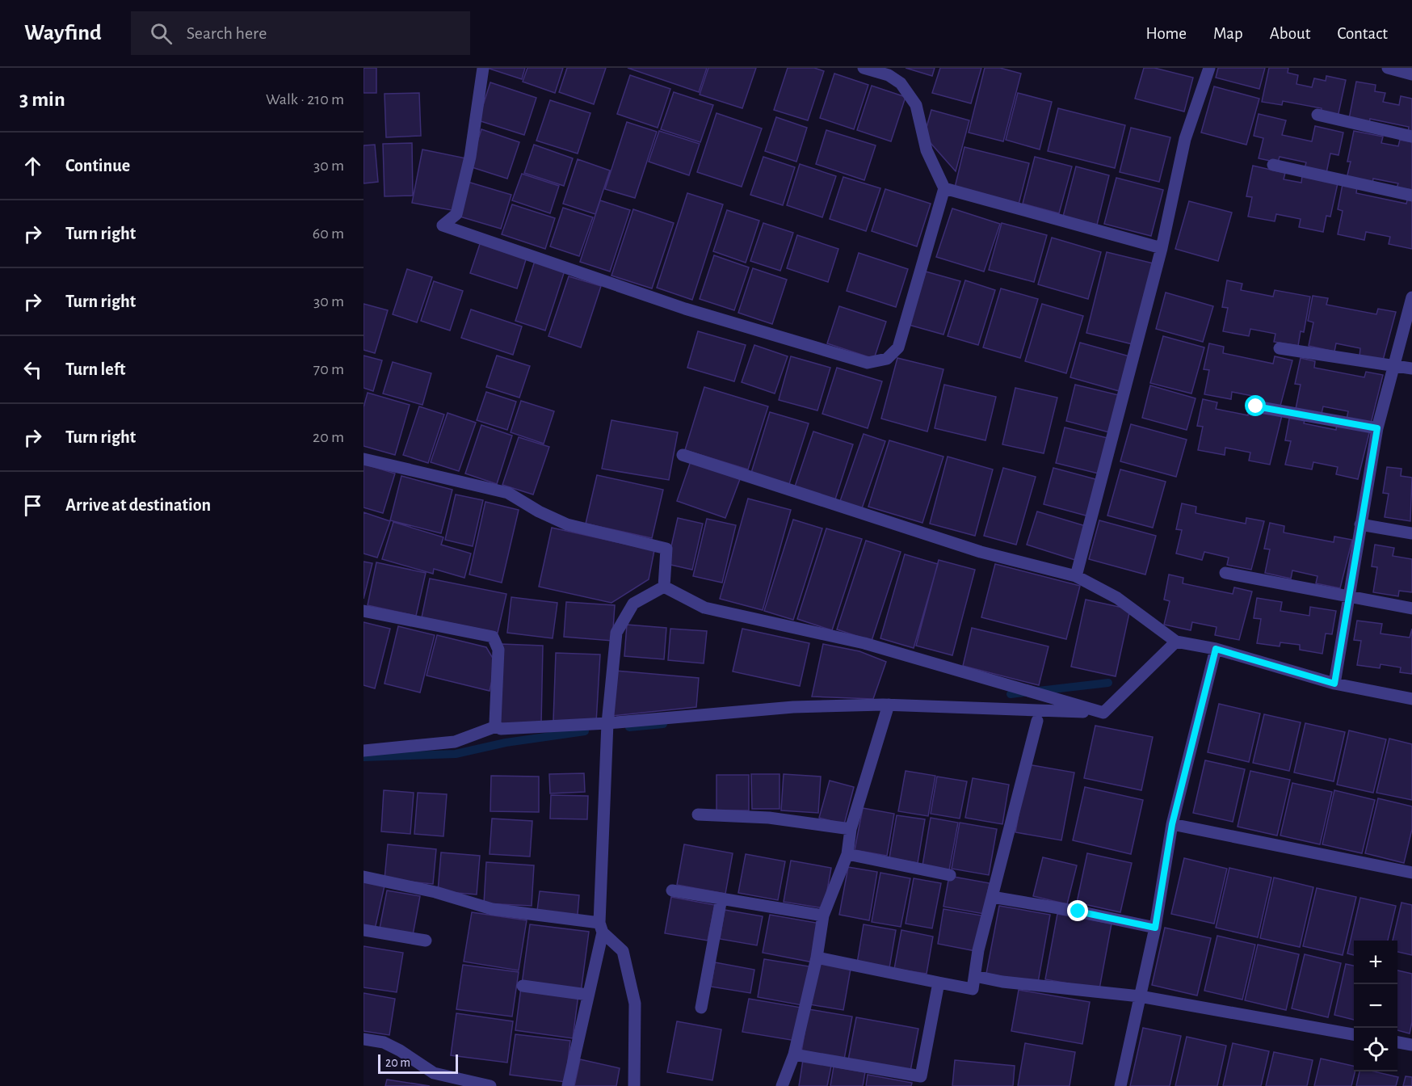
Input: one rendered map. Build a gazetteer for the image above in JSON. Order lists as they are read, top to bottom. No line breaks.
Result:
{"scale_bar":"20 m","page":{"header":"Wayfind","search":"Search here","nav":["Home","Map","About","Contact"],"heading":["3 min","Walk · 210 m"],"list":[["Continue","30 m"],["Turn right","60 m"],["Turn right","30 m"],["Turn left","70 m"],["Turn right","20 m"],"Arrive at destination"],"map_buttons":["+","−"],"scale":"20 m"}}
